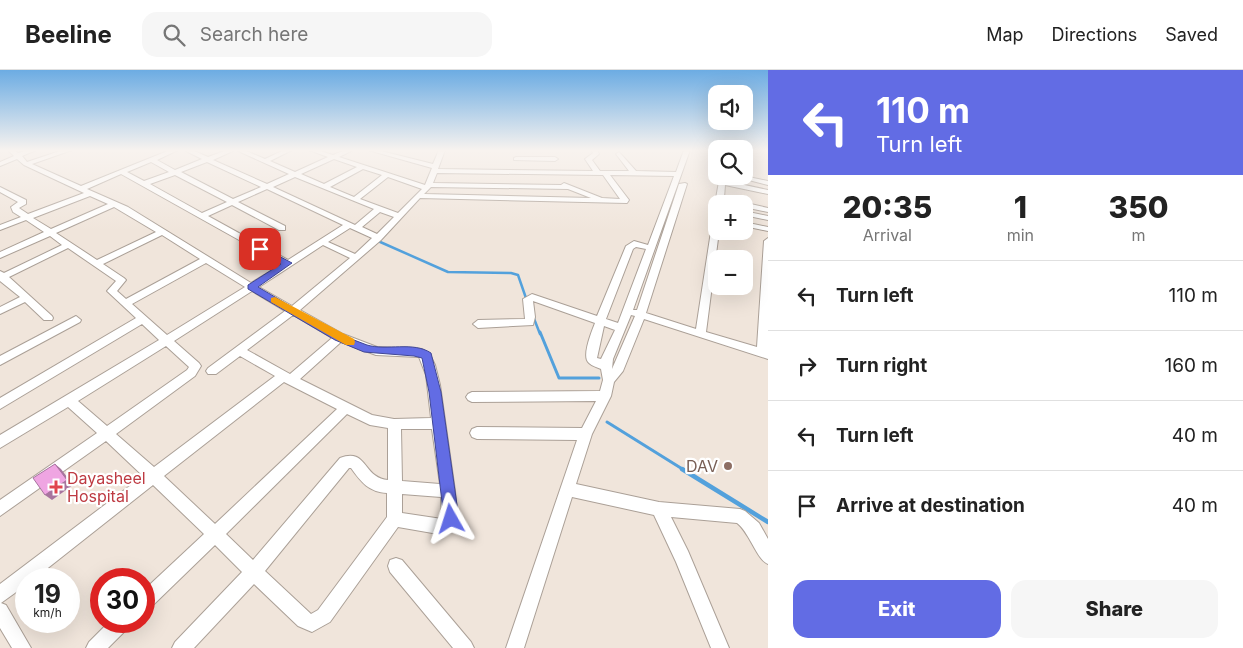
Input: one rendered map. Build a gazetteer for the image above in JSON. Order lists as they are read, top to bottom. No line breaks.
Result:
{"places":{"other":["DAV"],"health":["Dayasheel Hospital"]},"page":{"header":"Beeline","search":"Search here","nav":["Map","Directions","Saved"],"turn":["110 m","Turn left"],"map_buttons":["+","−"],"eta":["20:35","Arrival","1","min","350","m"],"list":[{"name":"Turn left","value":"110 m"},{"name":"Turn right","value":"160 m"},{"name":"Turn left","value":"40 m"},{"name":"Arrive at destination","value":"40 m"}],"speed":"19 km/h","limit":"30","buttons":["Exit","Share"]}}
